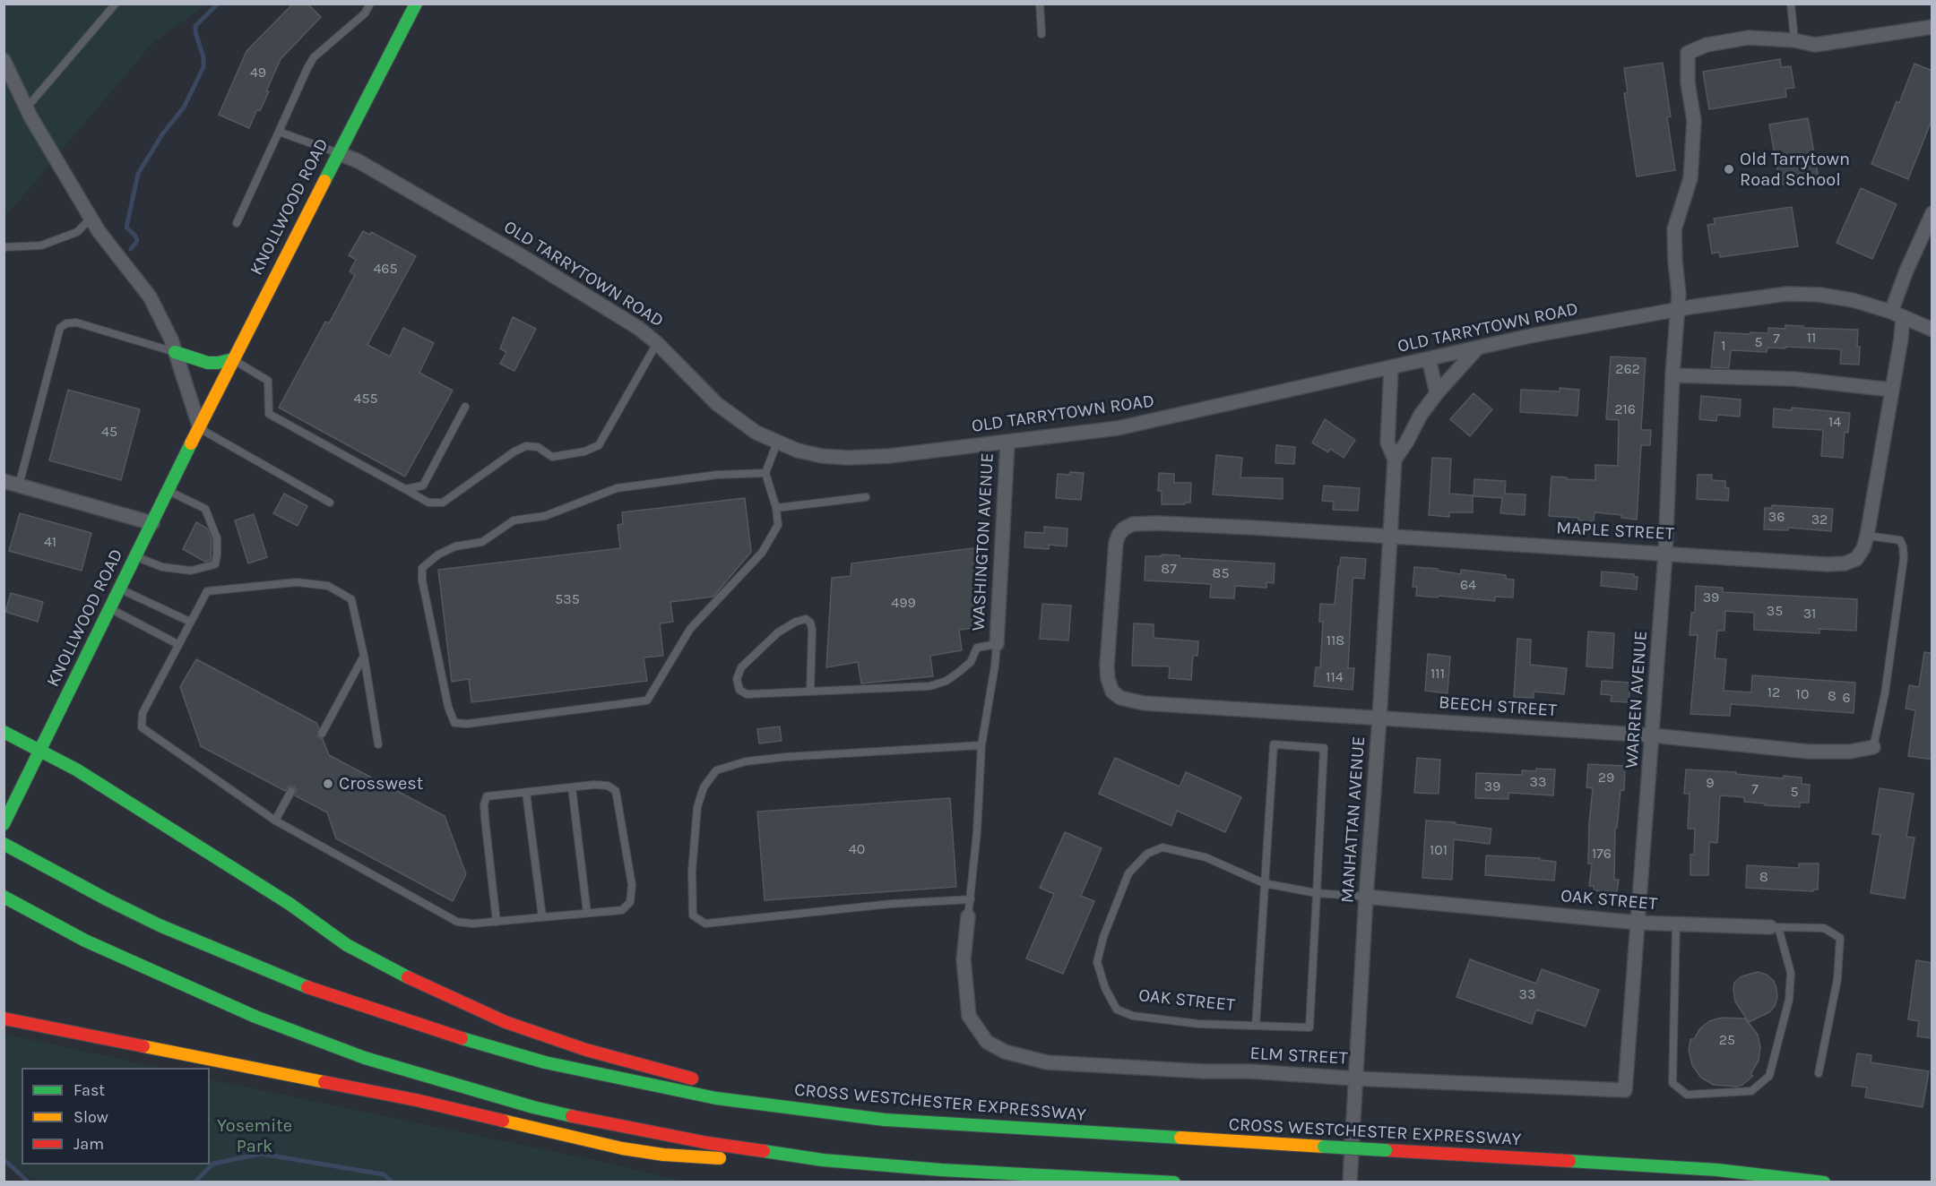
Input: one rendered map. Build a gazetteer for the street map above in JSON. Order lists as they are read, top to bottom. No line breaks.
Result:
{"streets":{"main road":["KNOLLWOOD ROAD","CROSS WESTCHESTER EXPRESSWAY"],"street":["OLD TARRYTOWN ROAD","MAPLE STREET","WASHINGTON AVENUE","WARREN AVENUE","BEECH STREET","MANHATTAN AVENUE","OAK STREET","ELM STREET"]},"crossings":[["KNOLLWOOD ROAD","OLD TARRYTOWN ROAD"],["OLD TARRYTOWN ROAD","MAPLE STREET"],["OLD TARRYTOWN ROAD","WASHINGTON AVENUE"],["OLD TARRYTOWN ROAD","WARREN AVENUE"],["OLD TARRYTOWN ROAD","MANHATTAN AVENUE"],["MAPLE STREET","WARREN AVENUE"],["MAPLE STREET","BEECH STREET"],["MAPLE STREET","MANHATTAN AVENUE"],["WARREN AVENUE","BEECH STREET"],["WARREN AVENUE","OAK STREET"],["WARREN AVENUE","ELM STREET"],["BEECH STREET","MANHATTAN AVENUE"],["MANHATTAN AVENUE","OAK STREET"],["MANHATTAN AVENUE","ELM STREET"]],"parks":["Yosemite Park"],"places":["Old Tarrytown Road School","Crosswest"],"house_numbers":["49","465","11","7","5","1","262","455","216","14","45","36","32","41","87","85","64","39","535","499","35","31","118","111","114","12","10","8","6","29","33","9","39","7","5","40","101","176","8","33","25"],"legend":["Fast","Slow","Jam"]}
